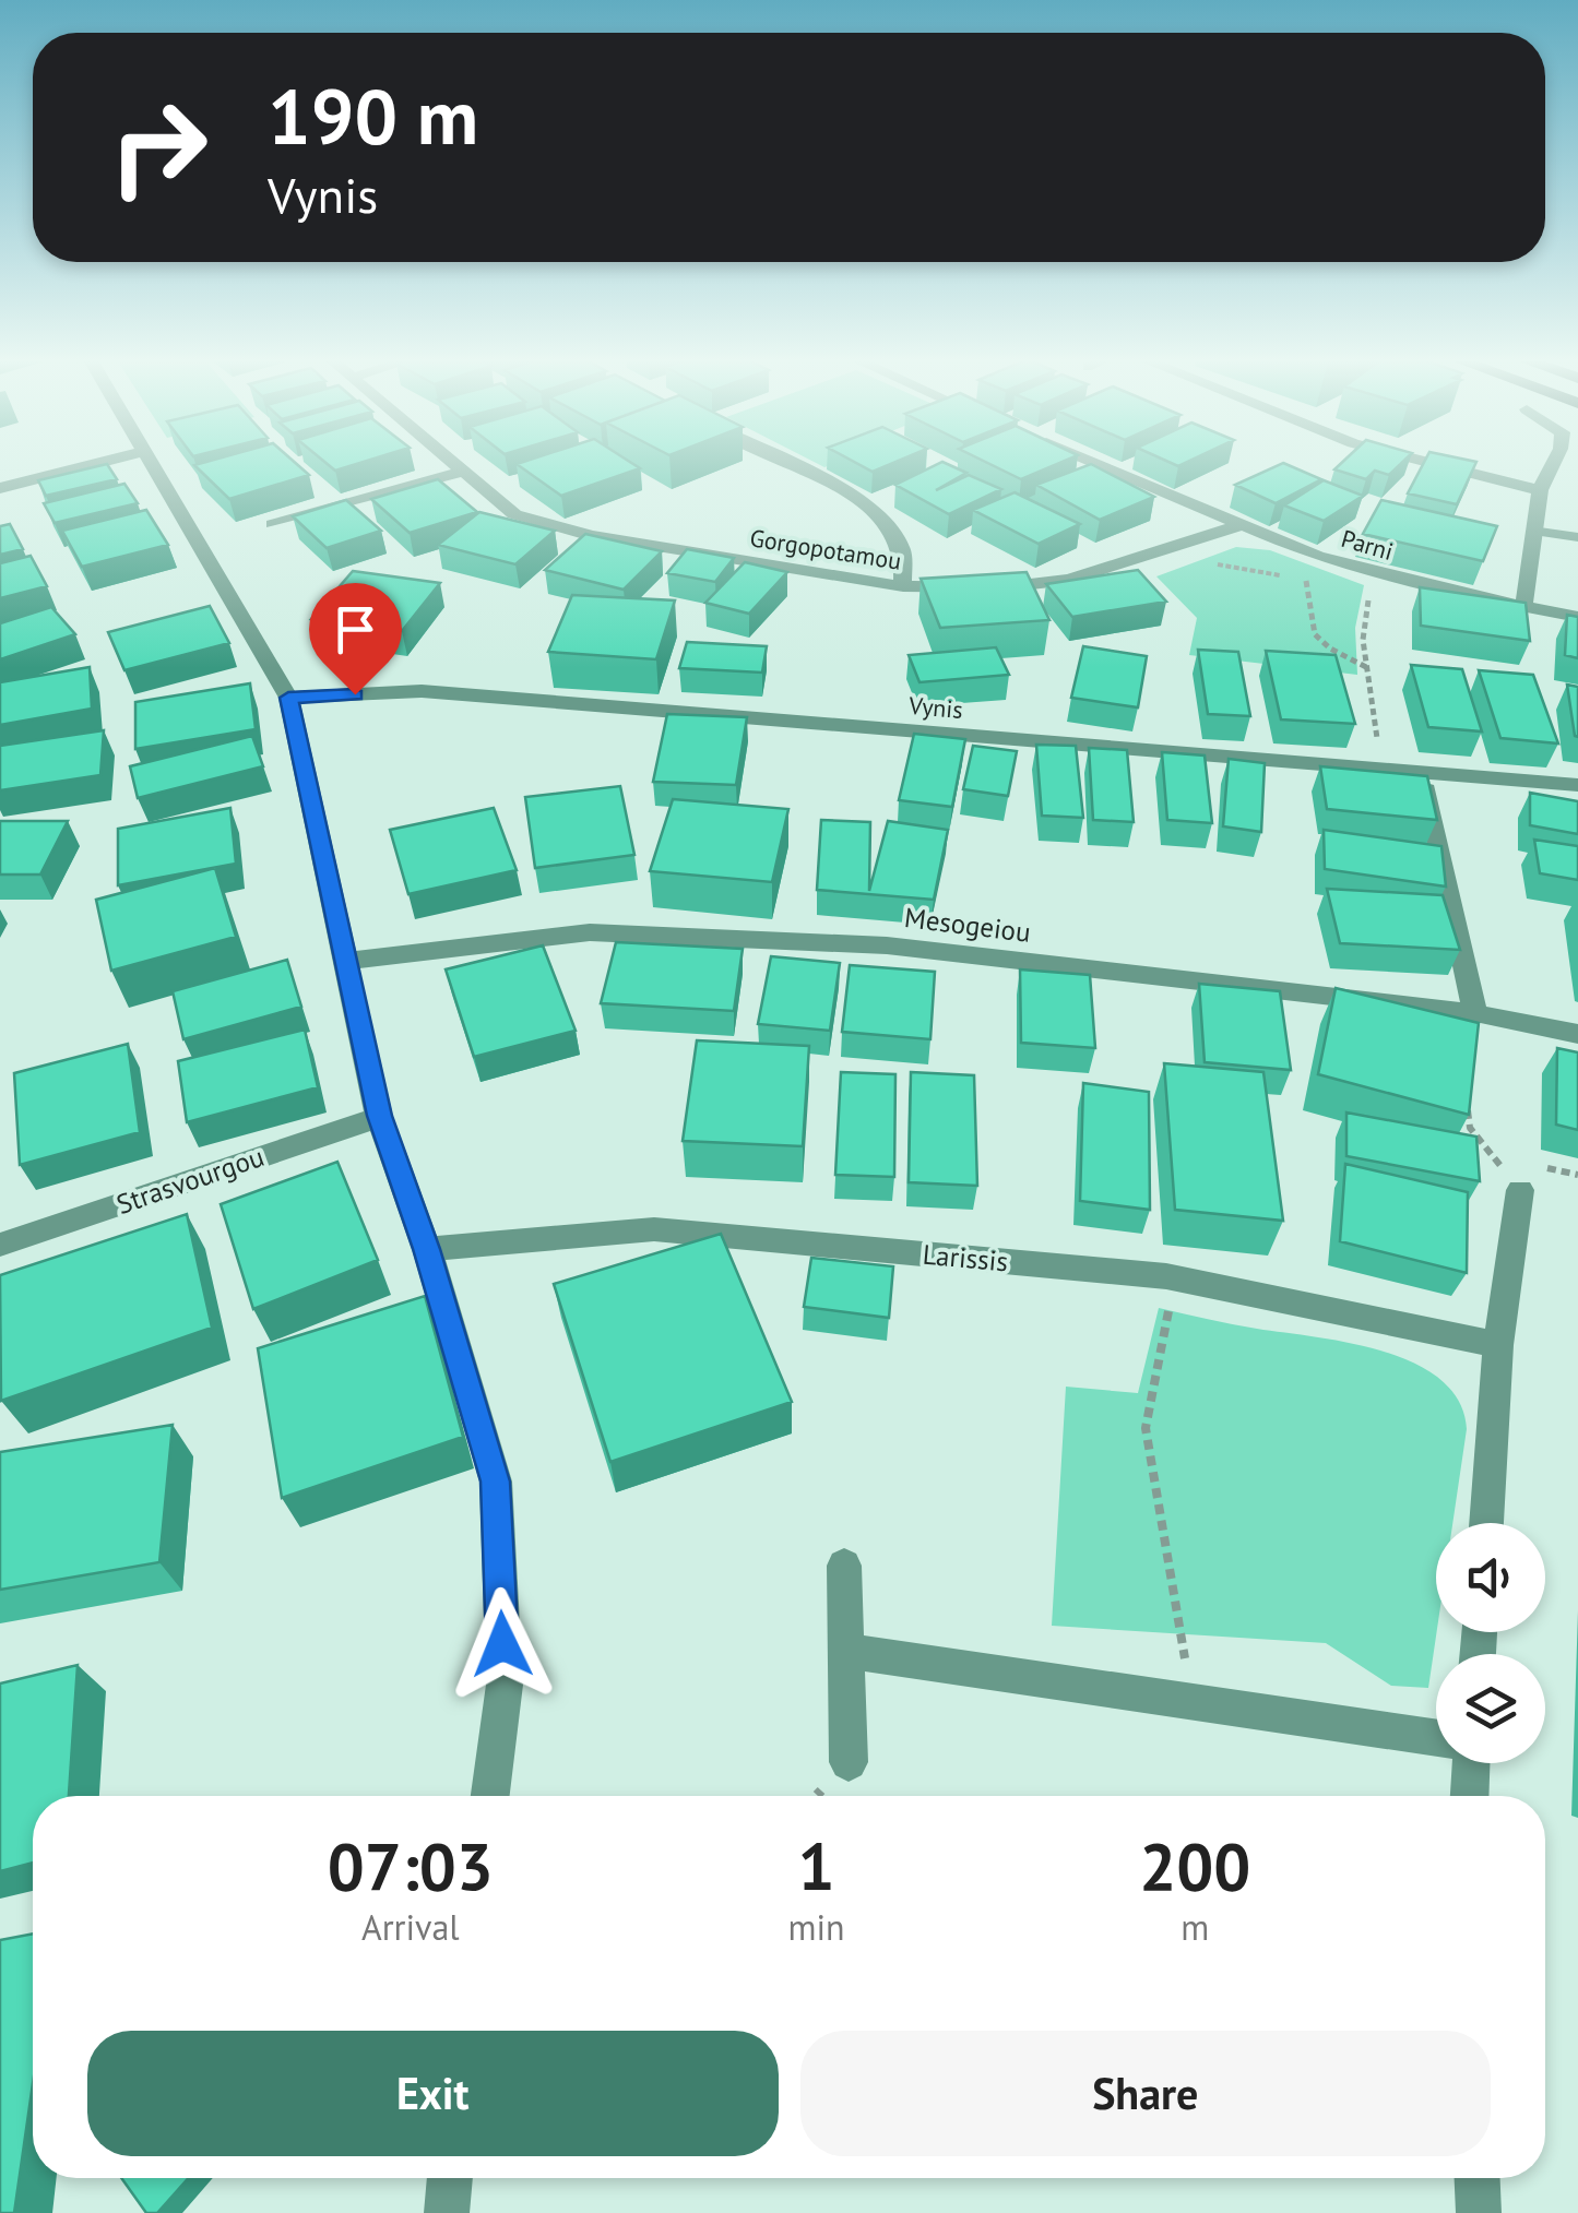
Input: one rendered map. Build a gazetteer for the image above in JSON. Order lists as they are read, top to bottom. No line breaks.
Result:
{"streets":{"street":["Parni","Gorgopotamou","Vynis","Mesogeiou","Strasvourgou","Larissis"]},"crossings":[["Parni","Gorgopotamou"]],"page":{"turn":["190 m","Vynis"],"eta":["07:03","Arrival","1","min","200","m"],"buttons":["Exit","Share"]}}
